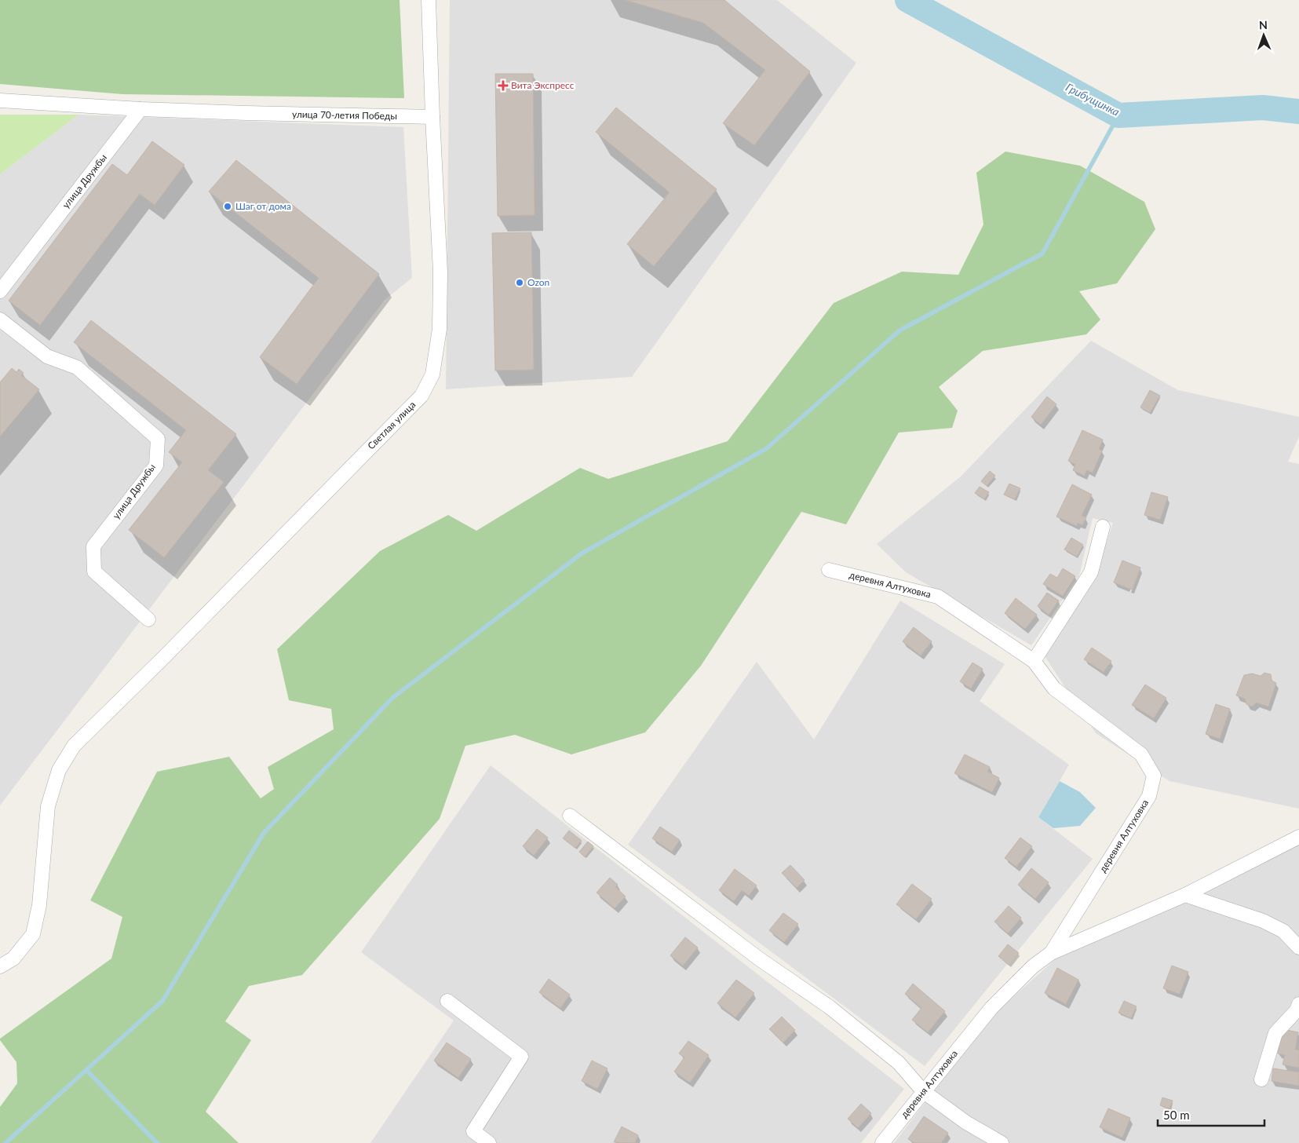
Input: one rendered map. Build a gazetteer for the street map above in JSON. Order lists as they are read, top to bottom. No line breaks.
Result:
{"streets":{"street":["улица 70-летия Победы","улица Дружбы","Светлая улица","деревня Алтуховка"]},"crossings":[["улица 70-летия Победы","улица Дружбы"],["улица 70-летия Победы","Светлая улица"]],"water":["Грибущинка"],"places":{"health":["Вита Экспресс"],"other":["Шаг от дома","Ozon"]},"scale_bar":"50 m","north":"top"}
